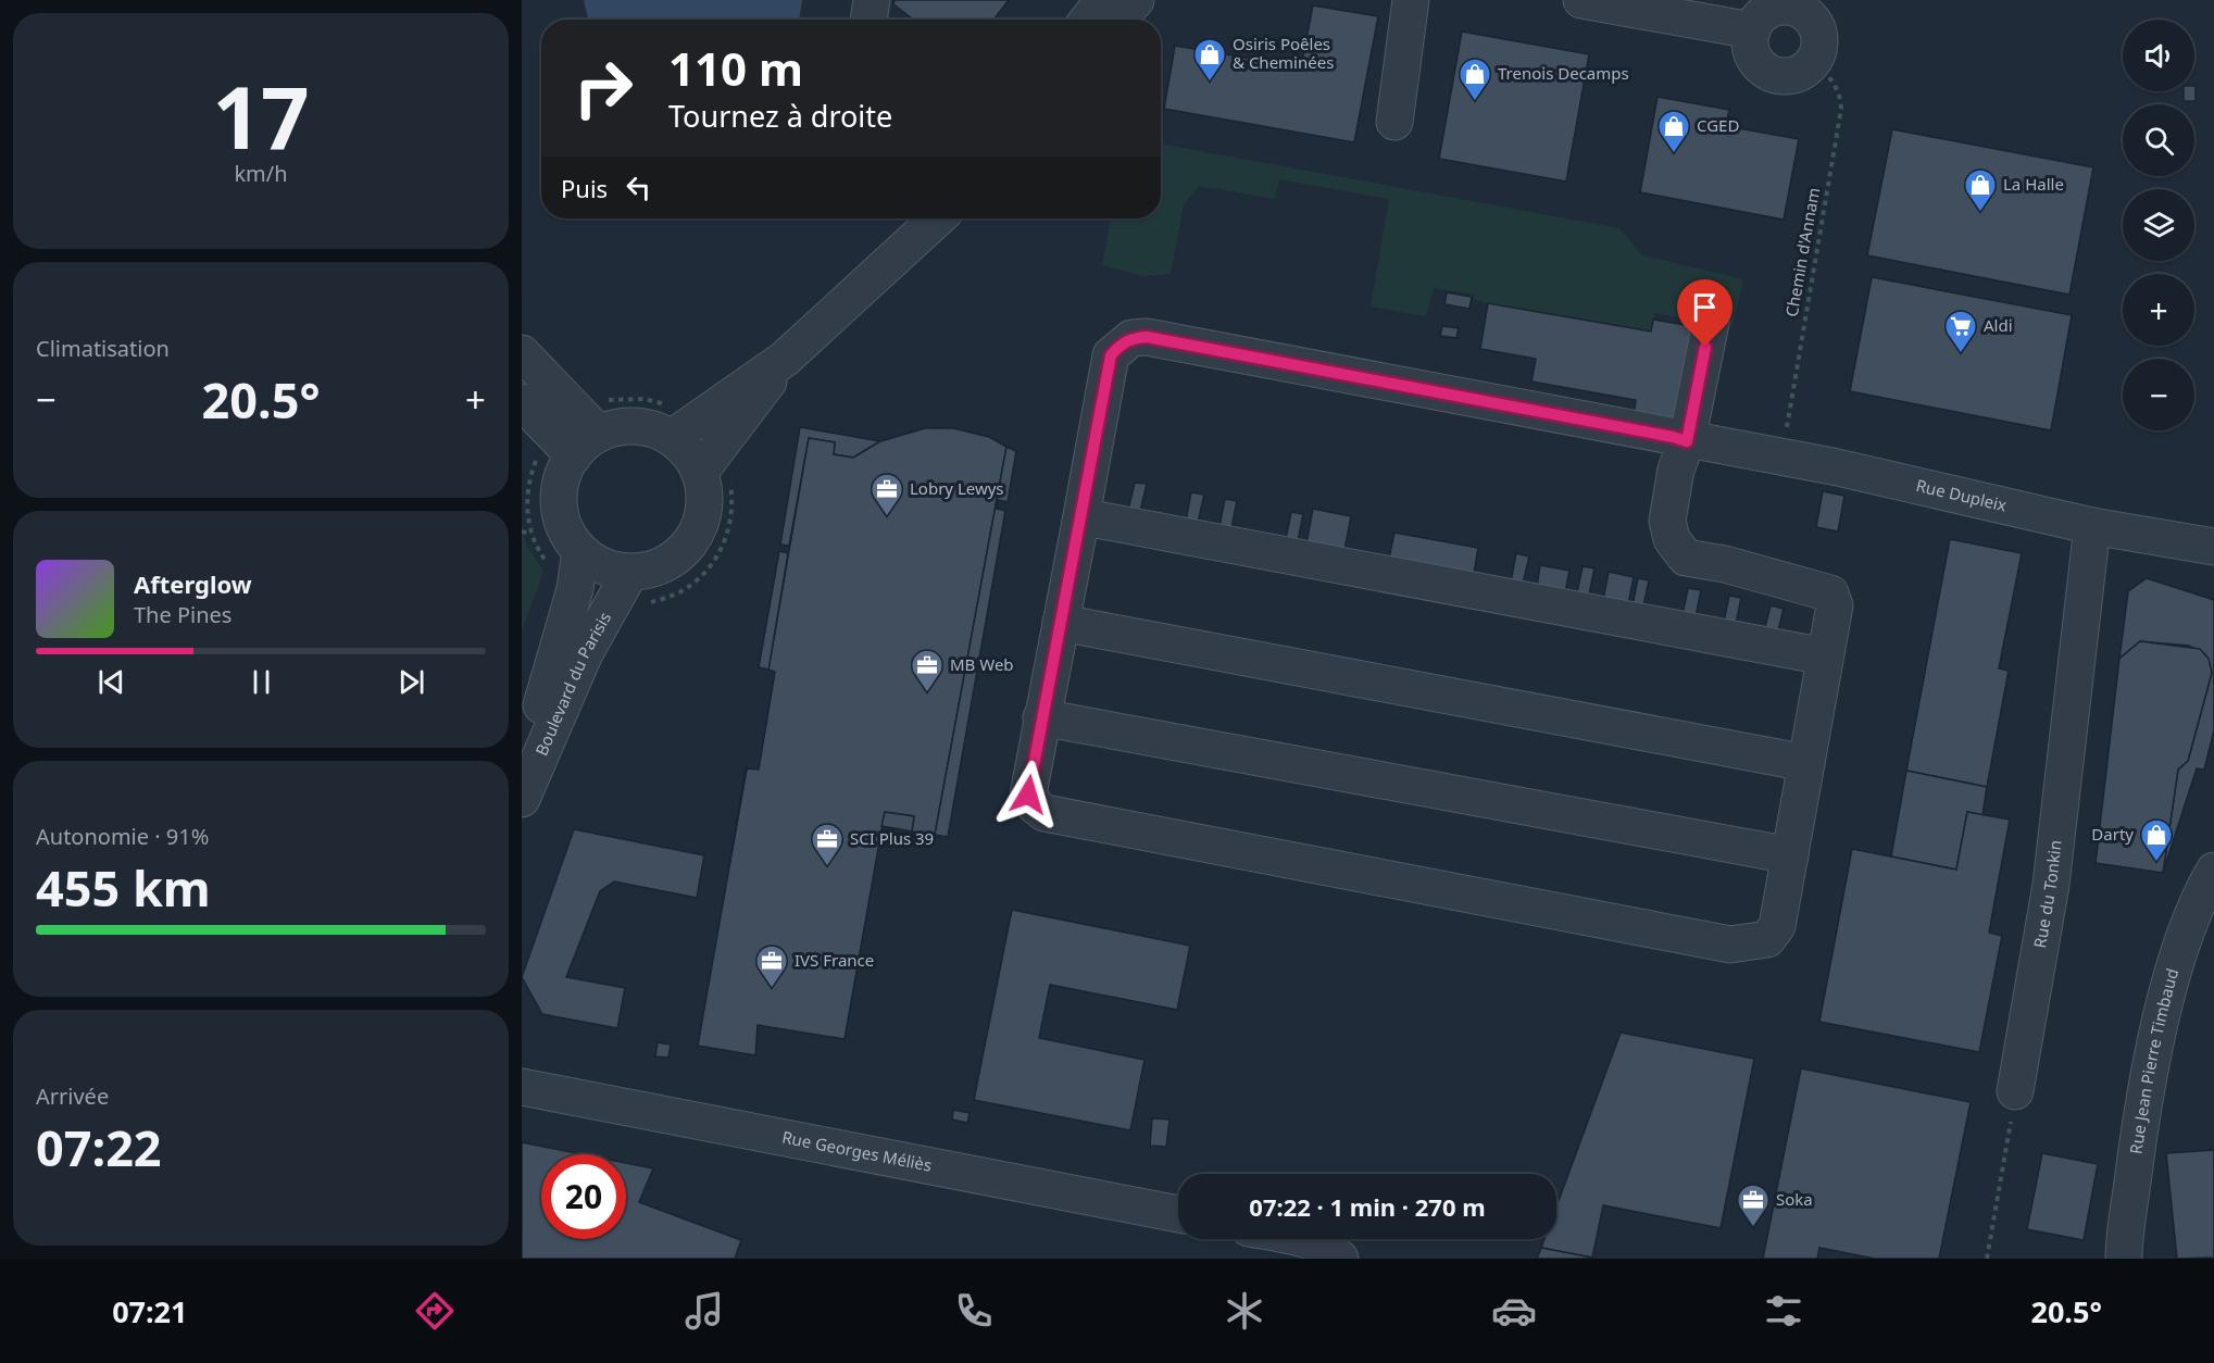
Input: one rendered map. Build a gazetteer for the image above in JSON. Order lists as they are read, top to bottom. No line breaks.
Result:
{"streets":{"street":["Rue Dupleix","Boulevard du Parisis","Rue du Tonkin","Rue Jean Pierre Timbaud","Rue Georges Méliès"],"path":["Chemin d'Annam"]},"crossings":[["Chemin d'Annam","Rue Dupleix"],["Rue Dupleix","Rue du Tonkin"]],"places":{"shop":["Osiris Poêles & Cheminées","Trenois Decamps","CGED","La Halle","Darty"],"supermarket":["Aldi"],"office":["Lobry Lewys","MB Web","SCI Plus 39","IVS France","Soka"]},"page":{"tile":[["17","km/h"],"Climatisation",["Autonomie · 91%","455 km"],["Arrivée","07:22"]],"map_buttons":["+","−"],"turn":["110 m","Tournez à droite"],"then":"Puis","heat":["−","20.5°","+"],"song":["Afterglow","The Pines"],"limit":"20","trip":"07:22 · 1 min · 270 m","tabs":["07:21","20.5°"]}}
